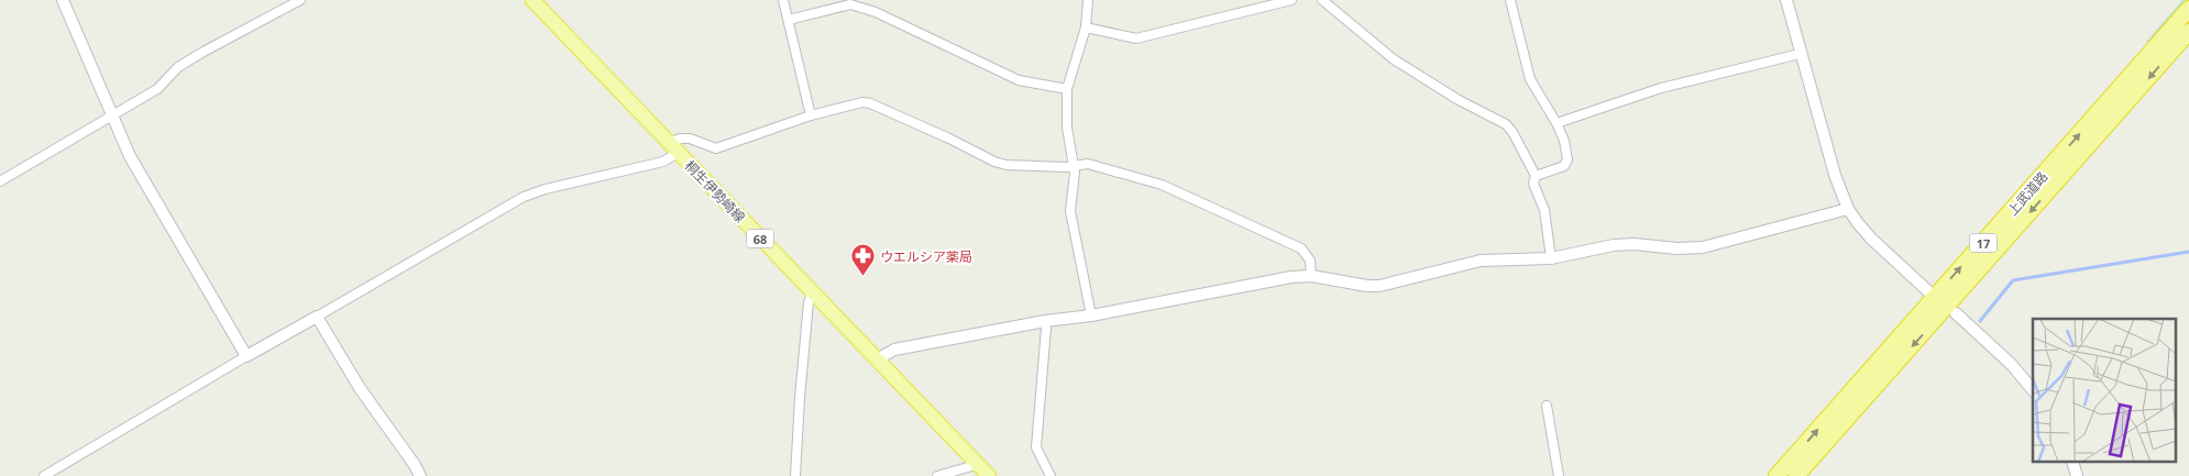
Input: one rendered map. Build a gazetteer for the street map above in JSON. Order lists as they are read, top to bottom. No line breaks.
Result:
{"streets":{"highway":["上武道路","17"],"main road":["桐生伊勢崎線","68"]},"places":{"pharmacy":["ウエルシア薬局"]}}
